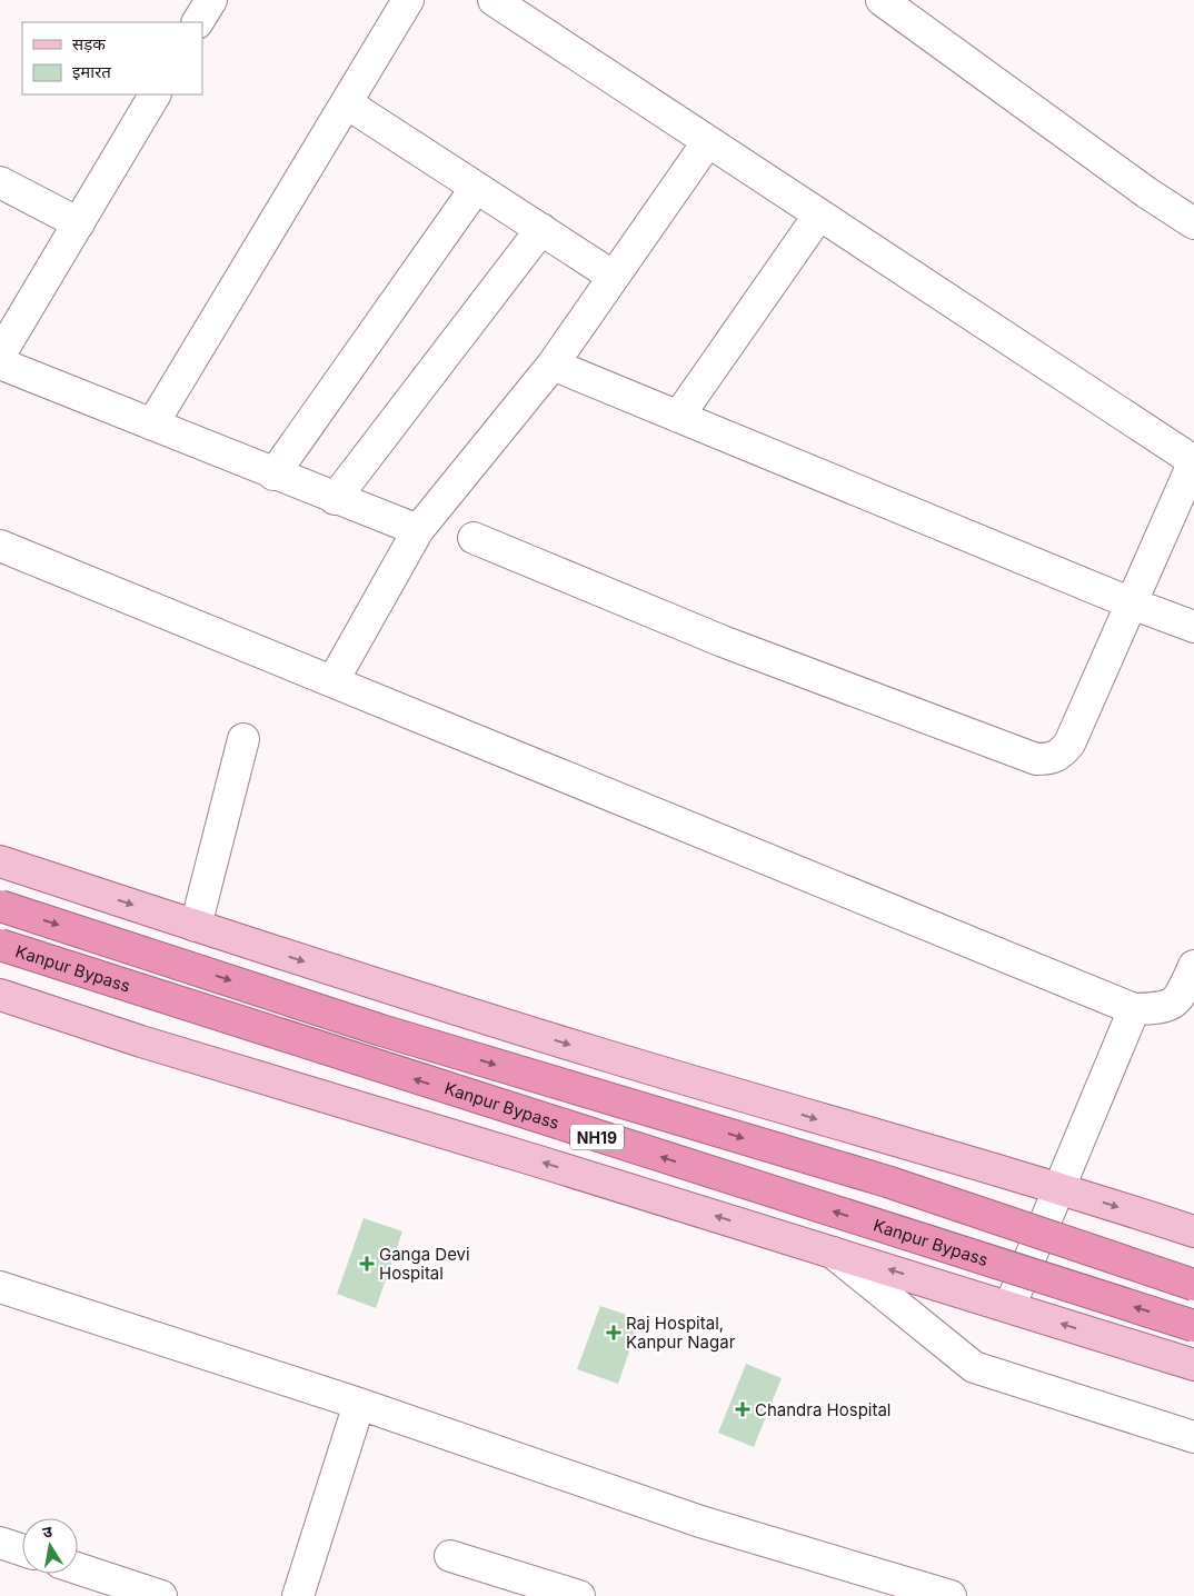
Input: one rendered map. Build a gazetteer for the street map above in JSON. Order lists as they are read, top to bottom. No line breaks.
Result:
{"streets":{"highway":["Kanpur Bypass","NH19"]},"places":{"health":["Ganga Devi Hospital","Raj Hospital, Kanpur Nagar","Chandra Hospital"]},"legend":["सड़क","इमारत"],"north":"top"}
